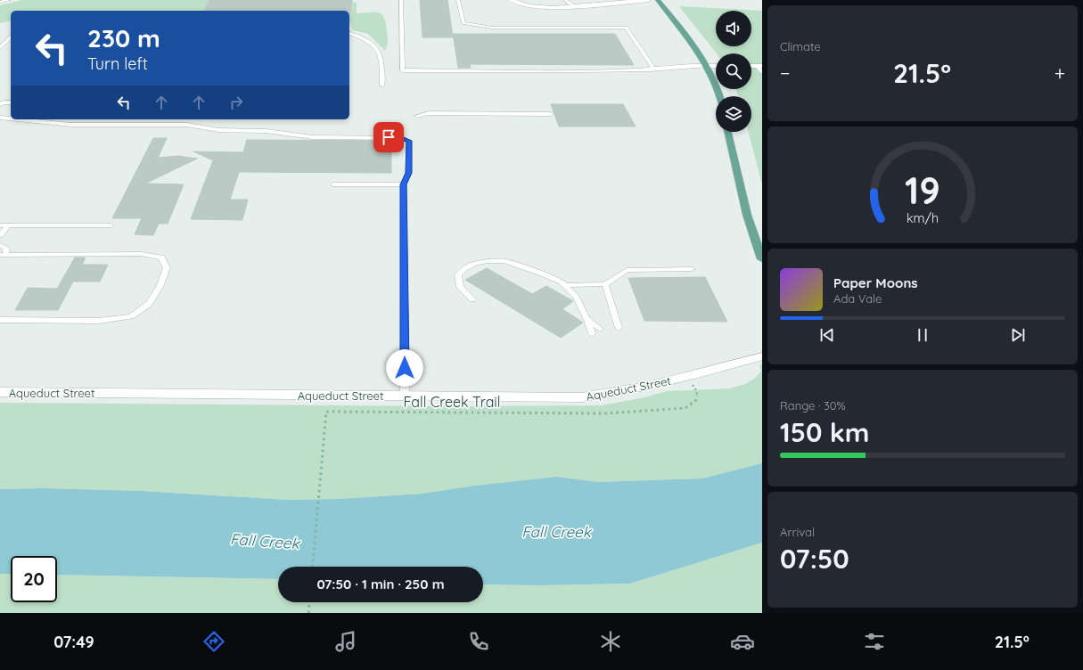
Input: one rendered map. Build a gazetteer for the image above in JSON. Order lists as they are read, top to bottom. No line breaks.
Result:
{"streets":{"street":["Aqueduct Street"],"path":["Fall Creek Trail"]},"water":["Fall Creek"],"page":{"tile":["Climate",["Range · 30%","150 km"],["Arrival","07:50"]],"turn":["230 m","Turn left"],"heat":["−","21.5°","+"],"song":["Paper Moons","Ada Vale"],"limit":"20","trip":"07:50 · 1 min · 250 m","tabs":["07:49","21.5°"],"gauge":["19","km/h"]}}
